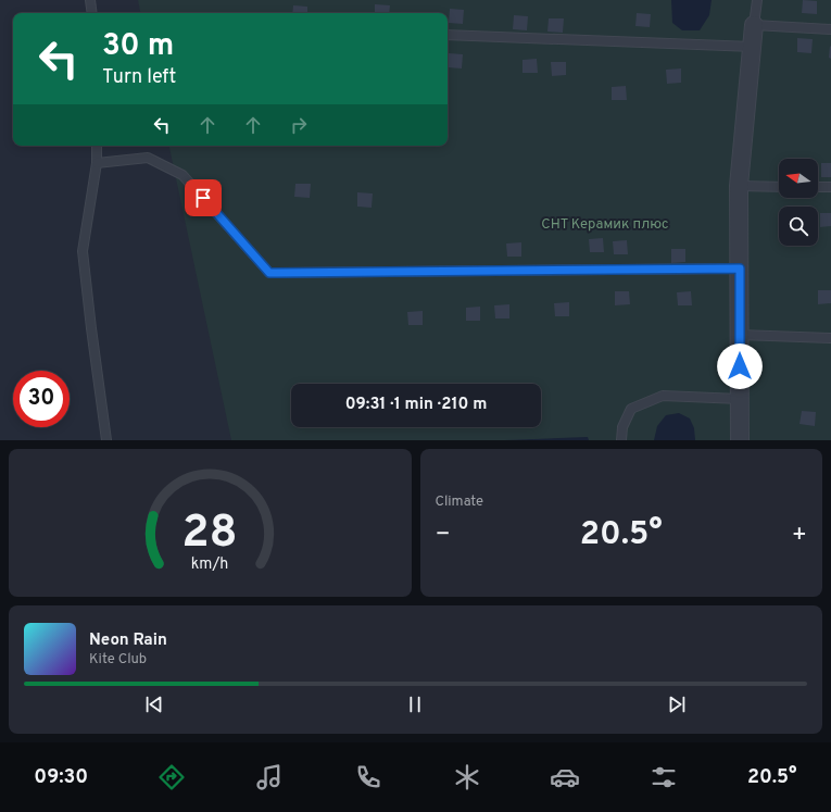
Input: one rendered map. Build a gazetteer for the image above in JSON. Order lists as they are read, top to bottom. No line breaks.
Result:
{"parks":["СНТ Керамик плюс"],"north":"left","page":{"turn":["30 m","Turn left"],"limit":"30","trip":"09:31 · 1 min · 210 m","tile":"Climate","heat":["−","20.5°","+"],"song":["Neon Rain","Kite Club"],"tabs":["09:30","20.5°"],"gauge":["28","km/h"]}}
